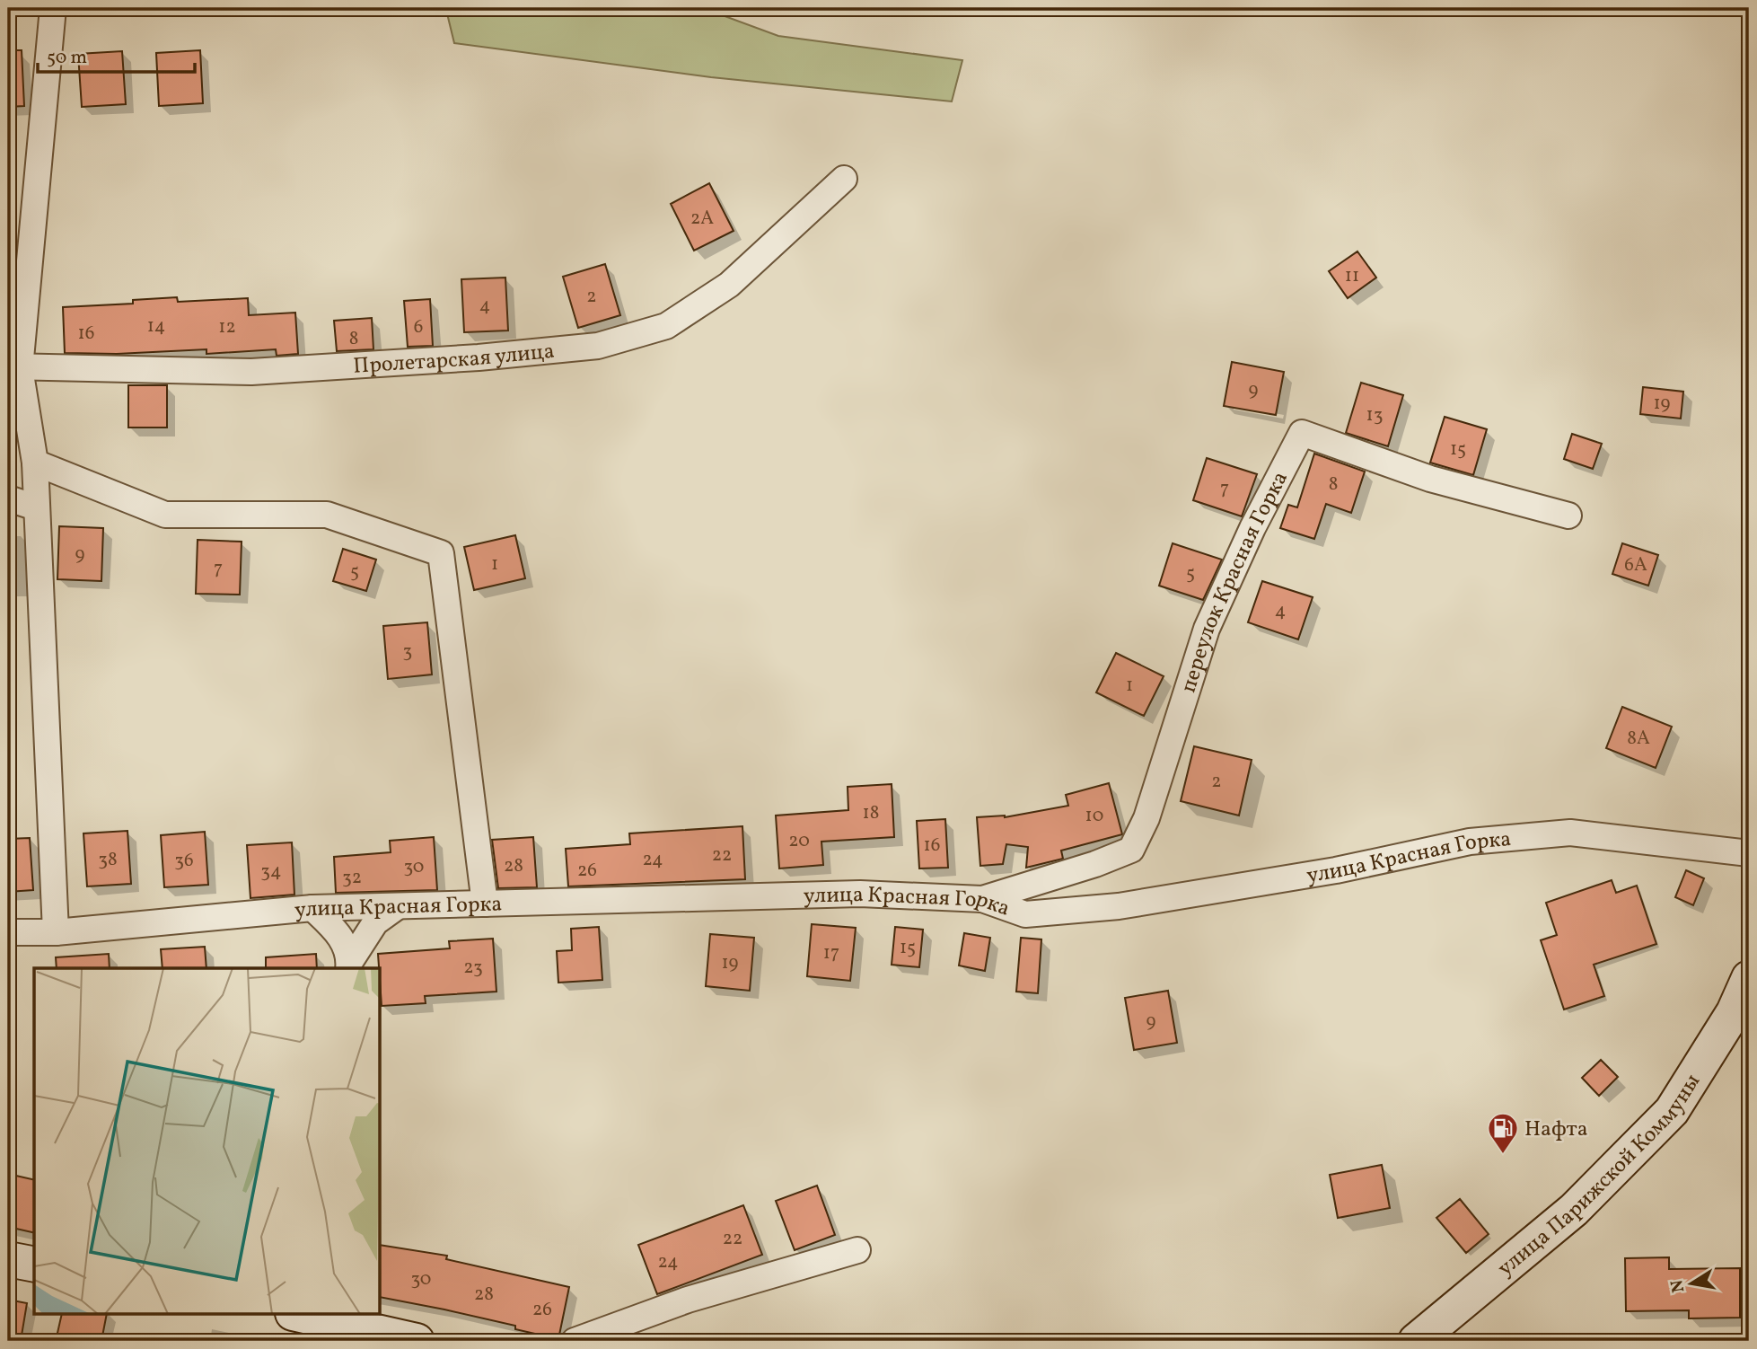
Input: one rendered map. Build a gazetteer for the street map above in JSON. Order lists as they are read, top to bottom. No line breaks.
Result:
{"streets":{"main road":["улица Парижской Коммуны"],"street":["Пролетарская улица","переулок Красная Горка","улица Красная Горка"]},"crossings":[["переулок Красная Горка","улица Красная Горка"]],"places":{"fuel station":["Нафта"]},"house_numbers":["2А","11","2","4","14","12","6","16","8","9","19","13","15","8","7","9","1","6А","7","5","5","4","3","1","8А","2","18","10","20","16","22","38","24","36","28","30","26","34","32","15","17","19","23","9","22","24","30","28","26"],"scale_bar":"50 m","north":"left"}
